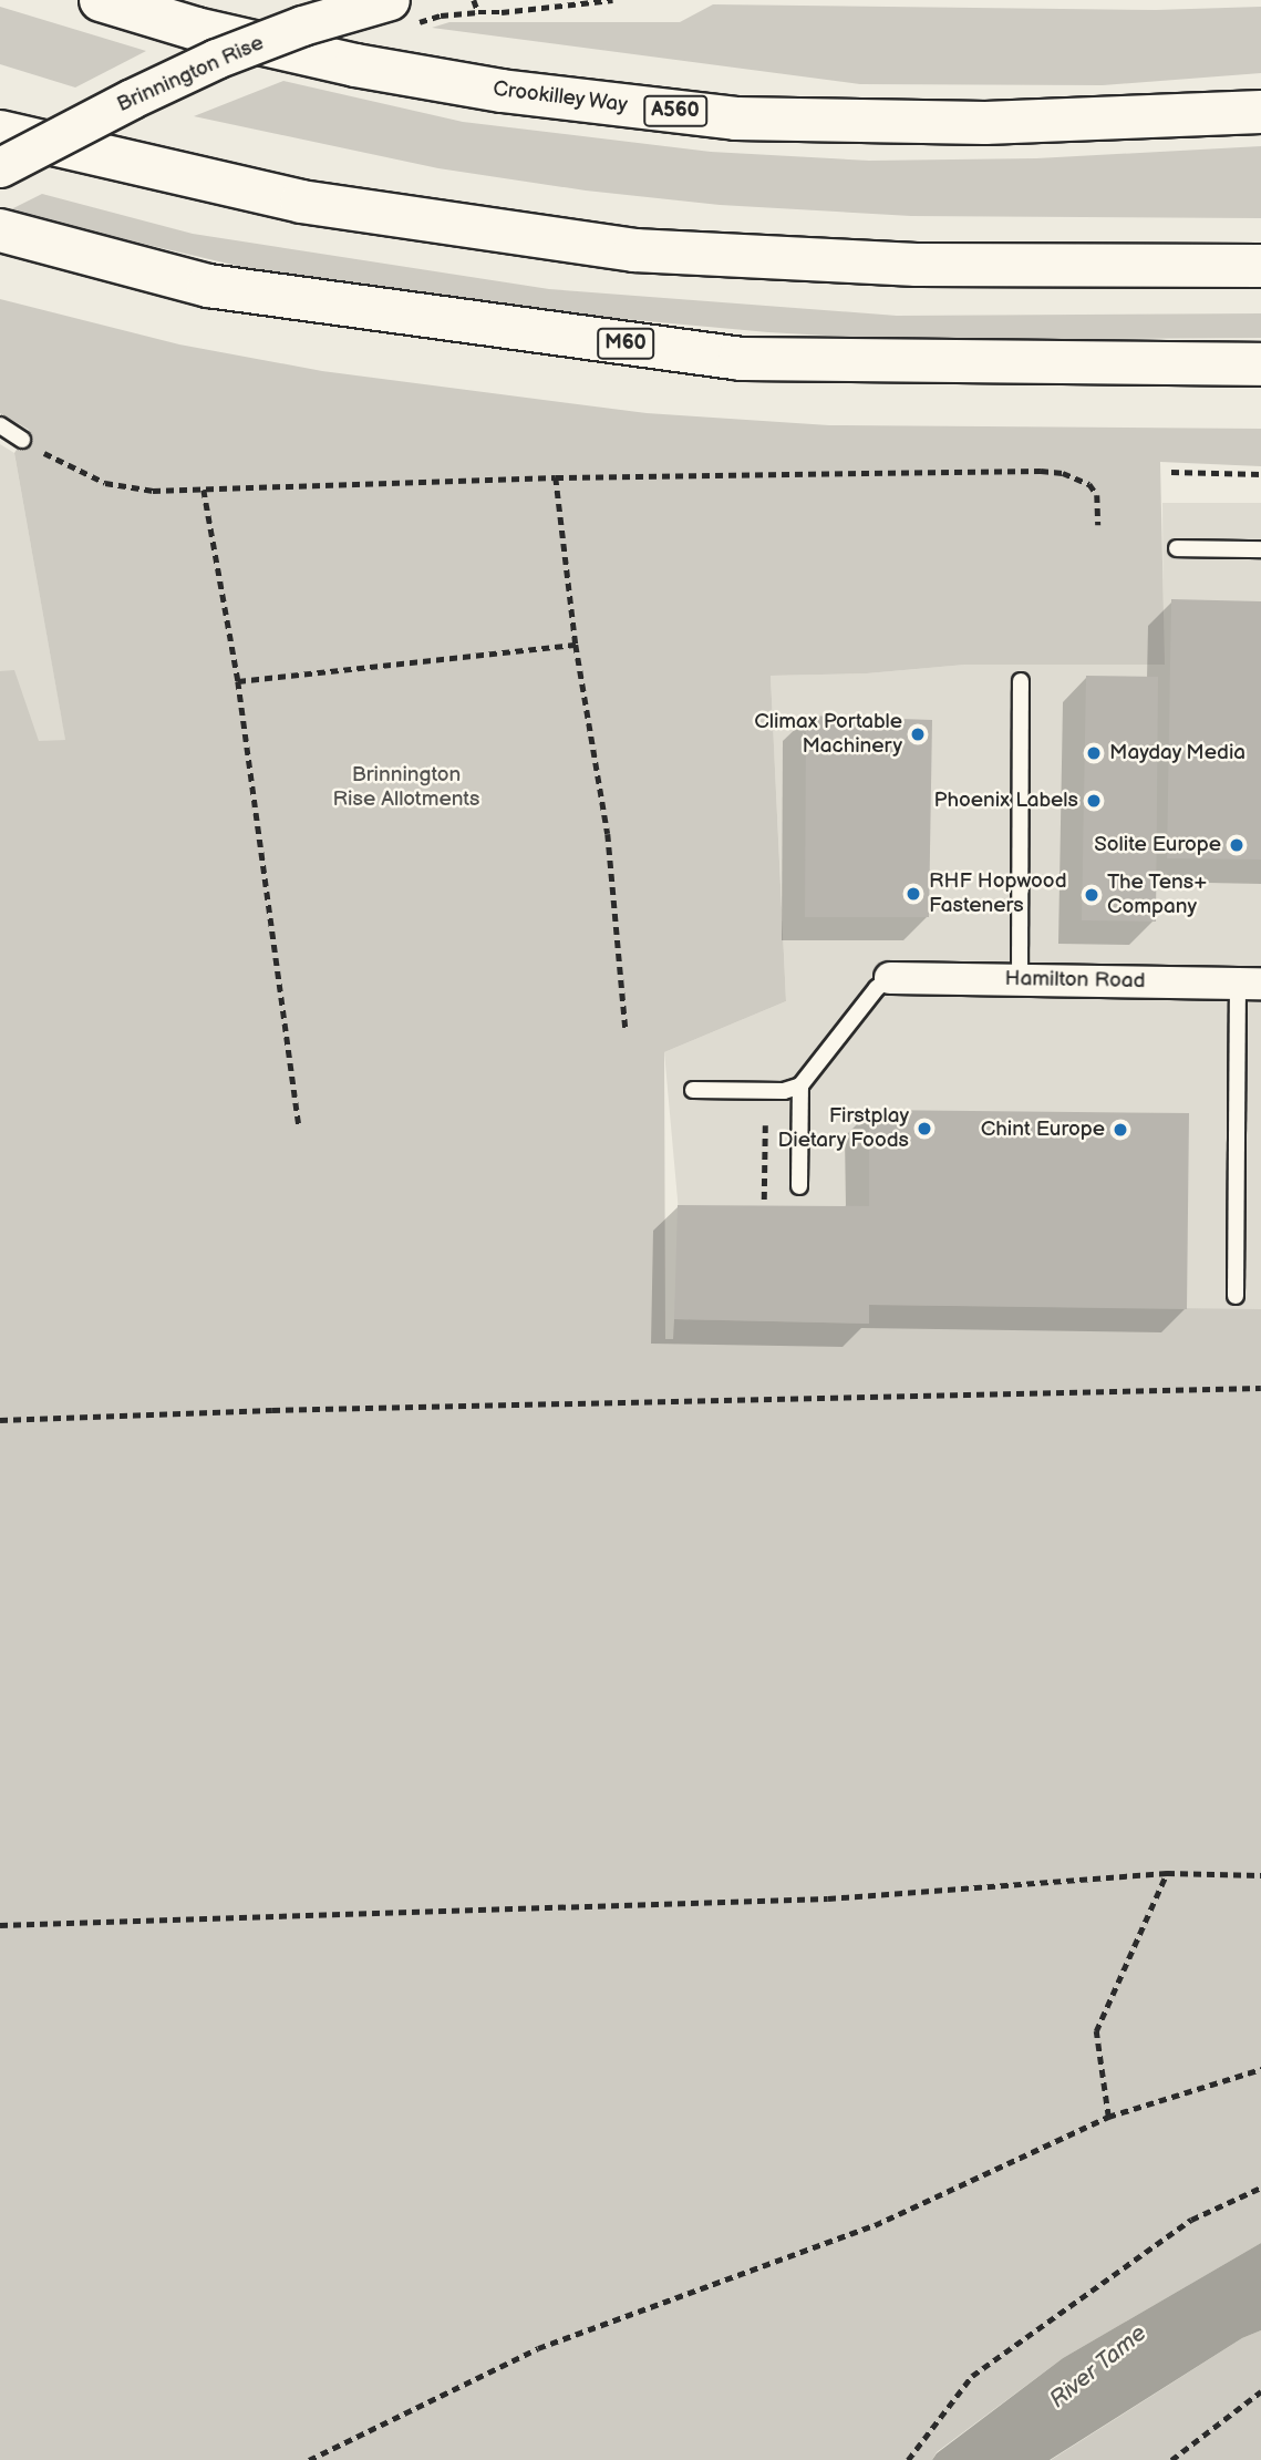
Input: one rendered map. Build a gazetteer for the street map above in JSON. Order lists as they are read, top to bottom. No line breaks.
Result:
{"streets":{"main road":["Crookilley Way","A560","M60"],"street":["Brinnington Rise","Hamilton Road"]},"water":["River Tame"],"parks":["Brinnington Rise Allotments"],"places":["Climax Portable Machinery","Mayday Media","Phoenix Labels","Solite Europe","RHF Hopwood Fasteners","The Tens+ Company","Firstplay Dietary Foods","Chint Europe"]}
